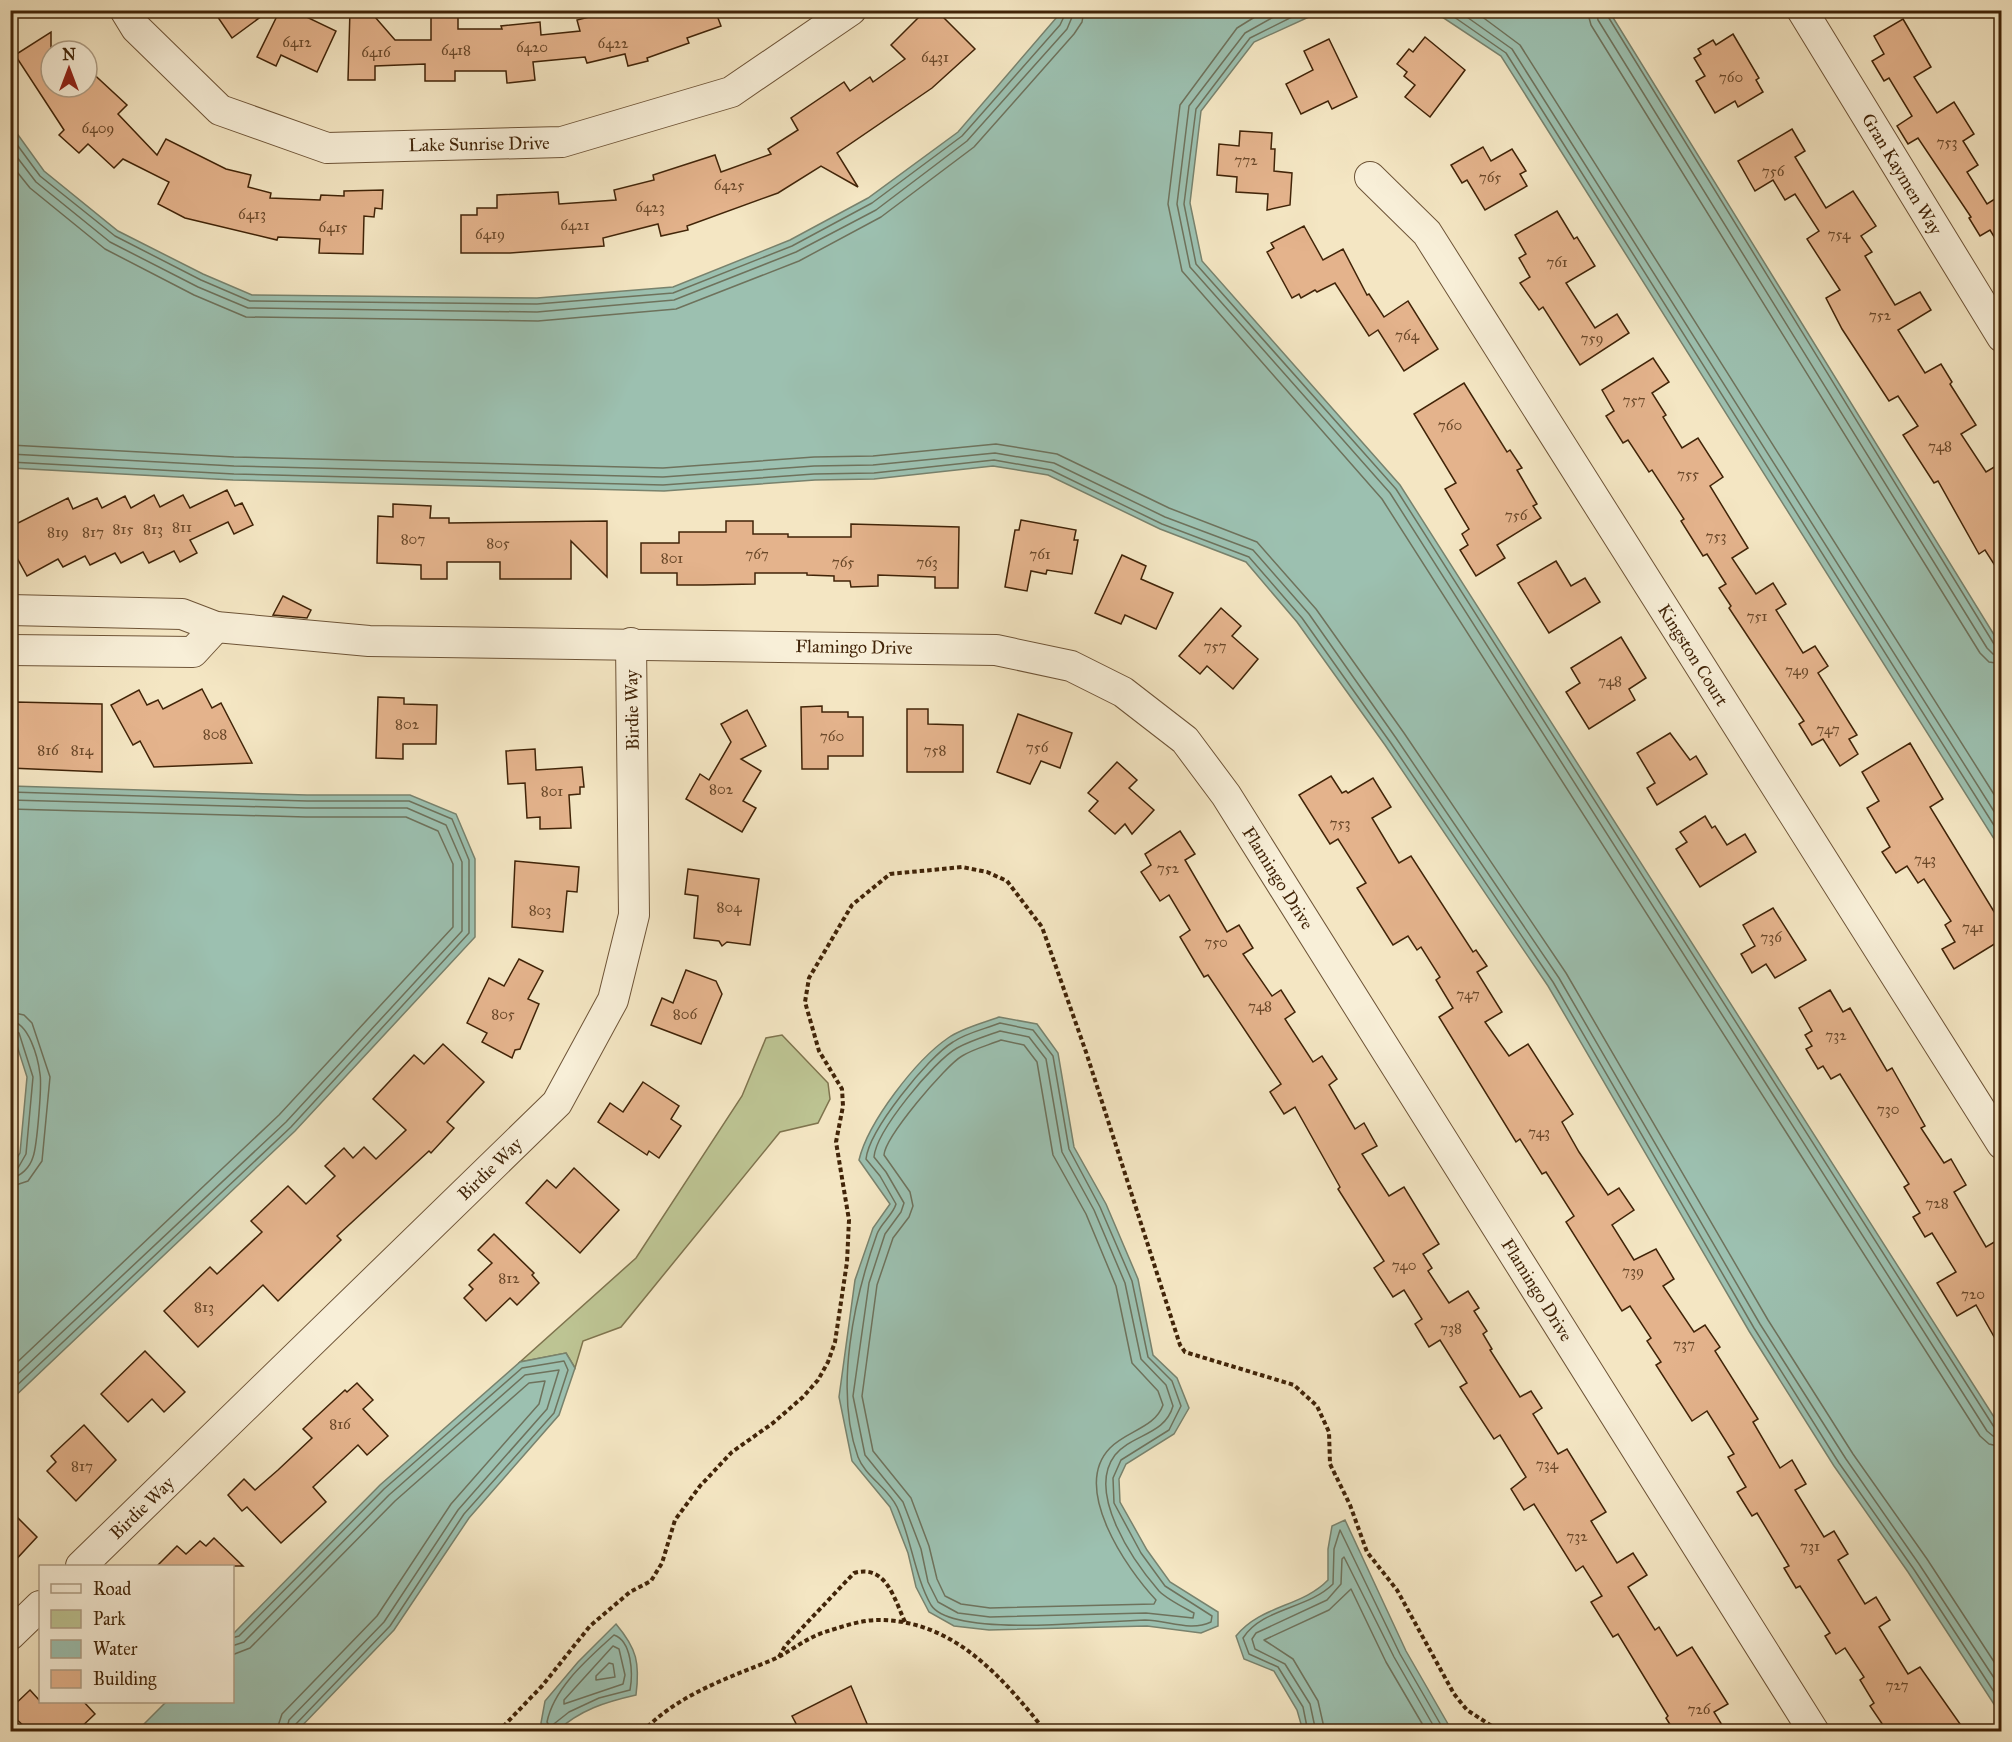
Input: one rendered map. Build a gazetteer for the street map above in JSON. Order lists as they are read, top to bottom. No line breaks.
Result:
{"streets":{"street":["Lake Sunrise Drive","Gran Kaymen Way","Flamingo Drive","Kingston Court","Birdie Way"]},"crossings":[["Flamingo Drive","Birdie Way"]],"house_numbers":["6412","6422","6420","6418","6416","6431","760","6409","753","772","756","765","6425","6423","6413","6421","6415","6419","754","761","752","764","759","757","760","748","755","756","811","815","813","819","817","753","807","805","767","761","801","765","763","751","757","749","748","802","747","808","760","756","816","814","758","802","801","753","743","752","804","803","741","736","750","747","748","805","806","732","730","743","728","740","739","812","720","813","738","737","816","734","817","732","731","727","726"],"legend":["Road","Park","Water","Building"],"north":"top"}
